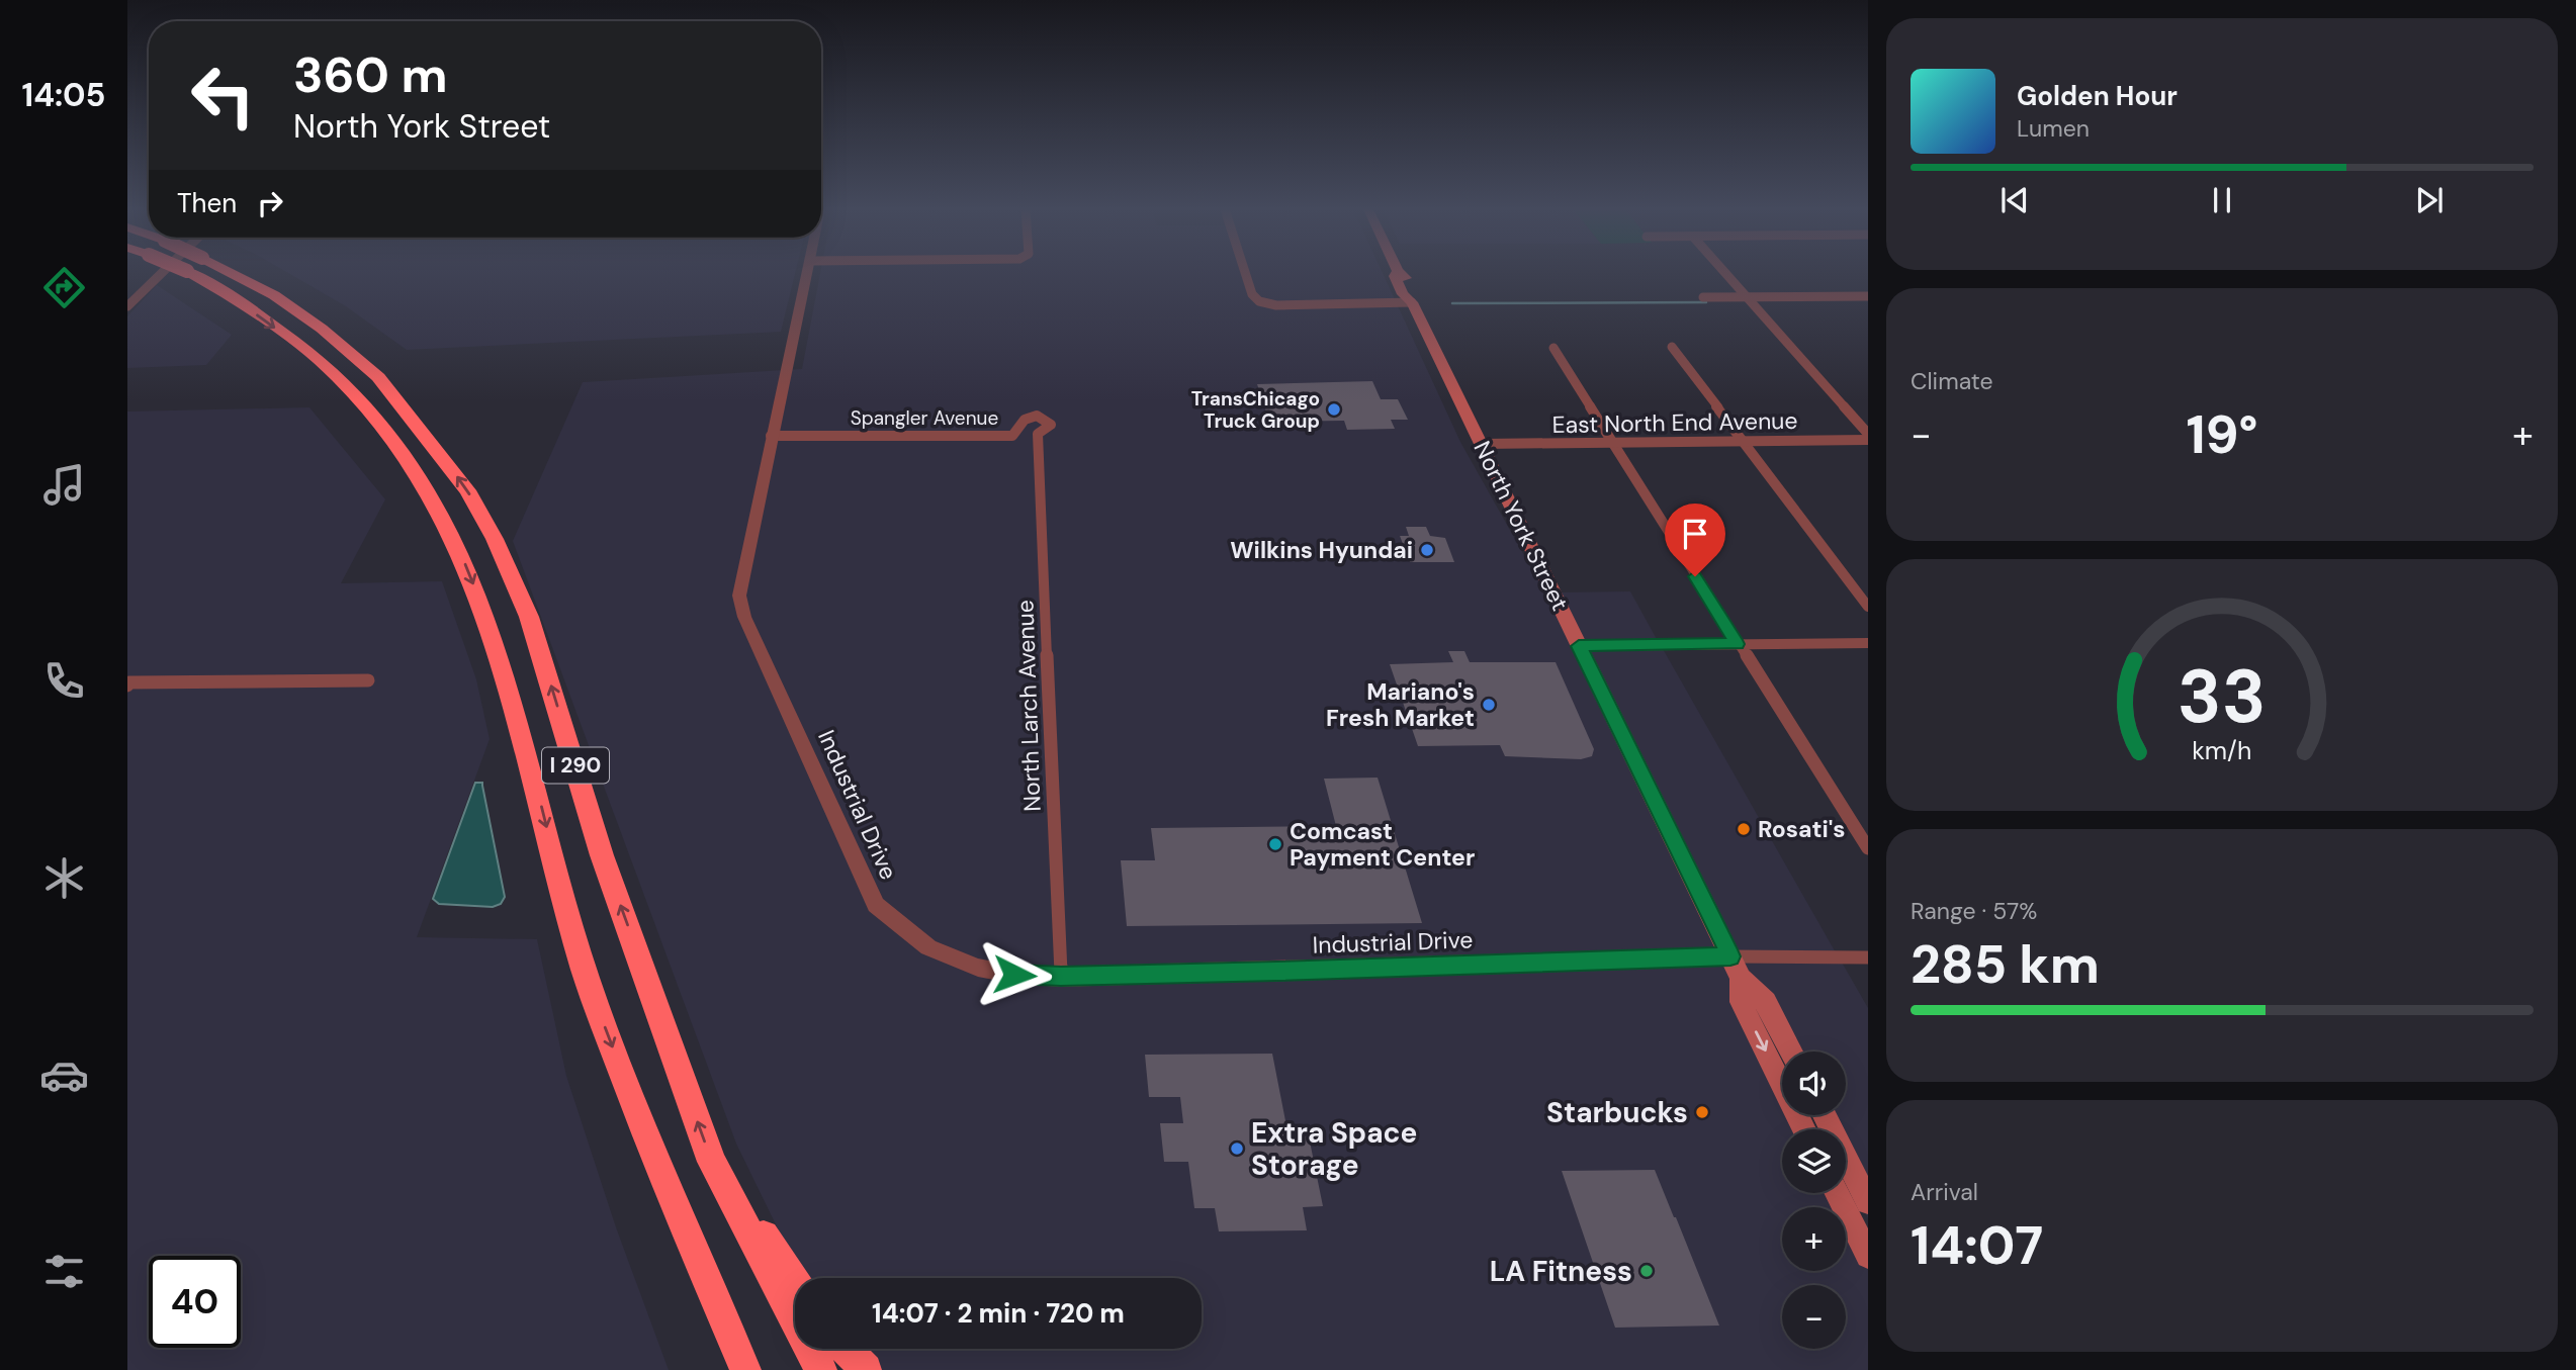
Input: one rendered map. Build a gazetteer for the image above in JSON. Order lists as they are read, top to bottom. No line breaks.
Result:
{"streets":{"highway":["I 290"],"main road":["North York Street"],"street":["Spangler Avenue","East North End Avenue","North Larch Avenue","Industrial Drive"]},"crossings":[["Spangler Avenue","North Larch Avenue"],["Spangler Avenue","Industrial Drive"],["East North End Avenue","North York Street"],["North York Street","Industrial Drive"],["North Larch Avenue","Industrial Drive"]],"places":["TransChicago Truck Group","Wilkins Hyundai","Mariano's Fresh Market","Rosati's","Comcast Payment Center","Starbucks","Extra Space Storage","LA Fitness"],"page":{"tabs":"14:05","turn":["360 m","North York Street"],"song":["Golden Hour","Lumen"],"then":"Then","tile":["Climate",["Range · 57%","285 km"],["Arrival","14:07"]],"heat":["−","19°","+"],"map_buttons":["+","−"],"limit":"40","trip":"14:07 · 2 min · 720 m","gauge":["33","km/h"]}}
